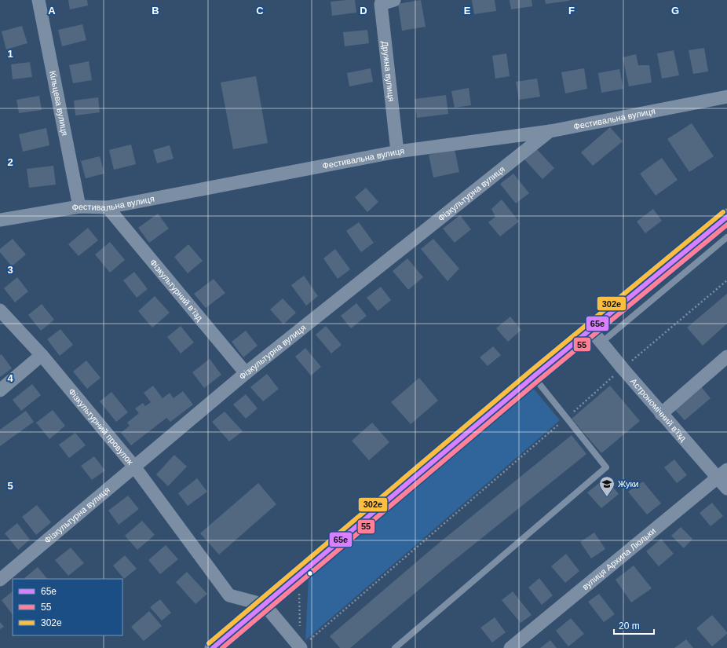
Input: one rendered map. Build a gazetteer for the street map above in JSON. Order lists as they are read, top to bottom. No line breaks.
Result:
{"streets":{"street":["Дружна вулиця","Кільцева вулиця","Фестивальна вулиця","Фізкультурна вулиця","Фізкультурний в’їзд","Астрономічний в'їзд","Фізкультурний провулок","вулиця Архипа Люльки"]},"crossings":[["Дружна вулиця","Фестивальна вулиця"],["Кільцева вулиця","Фестивальна вулиця"],["Фестивальна вулиця","Фізкультурна вулиця"],["Фестивальна вулиця","Фізкультурний в’їзд"],["Фізкультурна вулиця","Фізкультурний в’їзд"],["Фізкультурна вулиця","Фізкультурний провулок"],["Астрономічний в'їзд","вулиця Архипа Люльки"]],"places":{"school or university":["Жуки"]},"lines":["transit line 302е","transit line 65е","transit line 55"],"legend":["65е","55","302е"],"scale_bar":"20 m","grid":{"columns":["A","B","C","D","E","F","G"],"rows":["1","2","3","4","5"]}}
